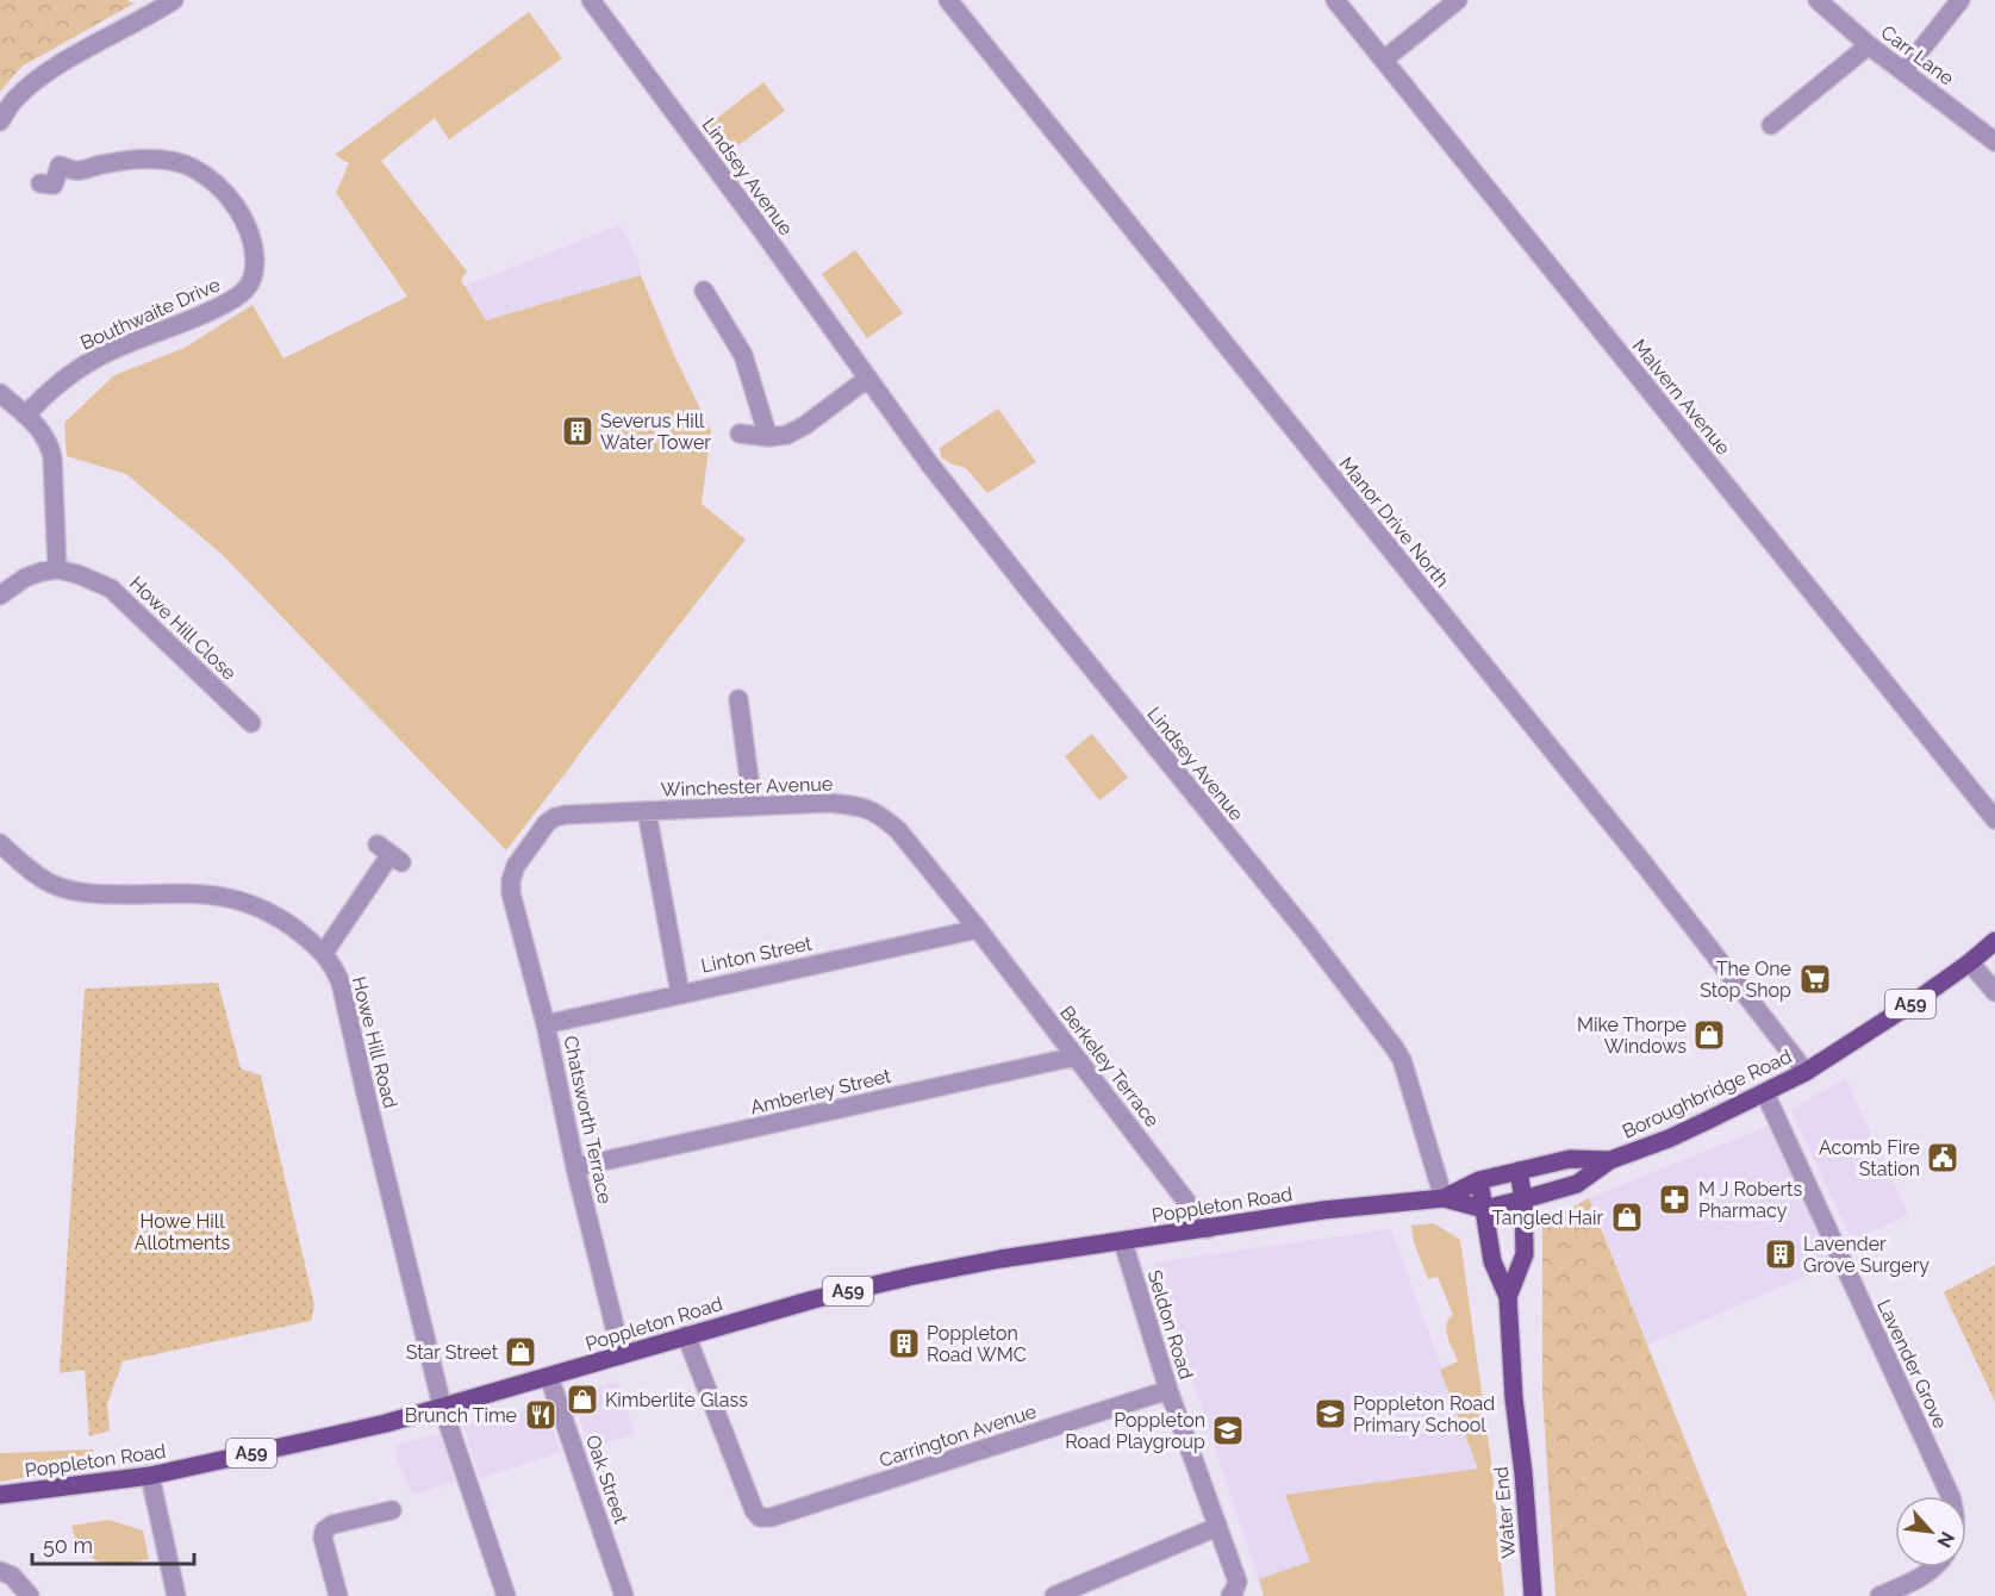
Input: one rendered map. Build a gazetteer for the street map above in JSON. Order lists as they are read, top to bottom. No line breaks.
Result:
{"streets":{"main road":["A59","Boroughbridge Road","Poppleton Road","Water End"],"street":["Carr Lane","Lindsey Avenue","Bouthwaite Drive","Malvern Avenue","Manor Drive North","Howe Hill Close","Winchester Avenue","Linton Street","Howe Hill Road","Berkeley Terrace","Amberley Street","Chatsworth Terrace","Seldon Road","Lavender Grove","Carrington Avenue","Oak Street"]},"crossings":[["Lindsey Avenue","Boroughbridge Road"],["Manor Drive North","Boroughbridge Road"],["Winchester Avenue","Linton Street"],["Winchester Avenue","Berkeley Terrace"],["Winchester Avenue","Chatsworth Terrace"],["Linton Street","Berkeley Terrace"],["Linton Street","Chatsworth Terrace"],["Howe Hill Road","Poppleton Road"],["Berkeley Terrace","Amberley Street"],["Berkeley Terrace","Poppleton Road"],["Amberley Street","Chatsworth Terrace"],["Boroughbridge Road","Poppleton Road"],["Boroughbridge Road","Lavender Grove"],["Boroughbridge Road","Water End"],["Chatsworth Terrace","Poppleton Road"],["Poppleton Road","Seldon Road"],["Poppleton Road","Carrington Avenue"],["Poppleton Road","Oak Street"],["Seldon Road","Carrington Avenue"]],"parks":["Howe Hill Allotments"],"places":{"building":["Severus Hill Water Tower","Lavender Grove Surgery","Poppleton Road WMC"],"supermarket":["The One Stop Shop"],"shop":["Mike Thorpe Windows","Tangled Hair","Star Street","Kimberlite Glass"],"public building":["Acomb Fire Station"],"pharmacy":["M J Roberts Pharmacy"],"school or university":["Poppleton Road Primary School","Poppleton Road Playgroup"],"restaurant":["Brunch Time"]},"scale_bar":"50 m","north":"bottom right"}
